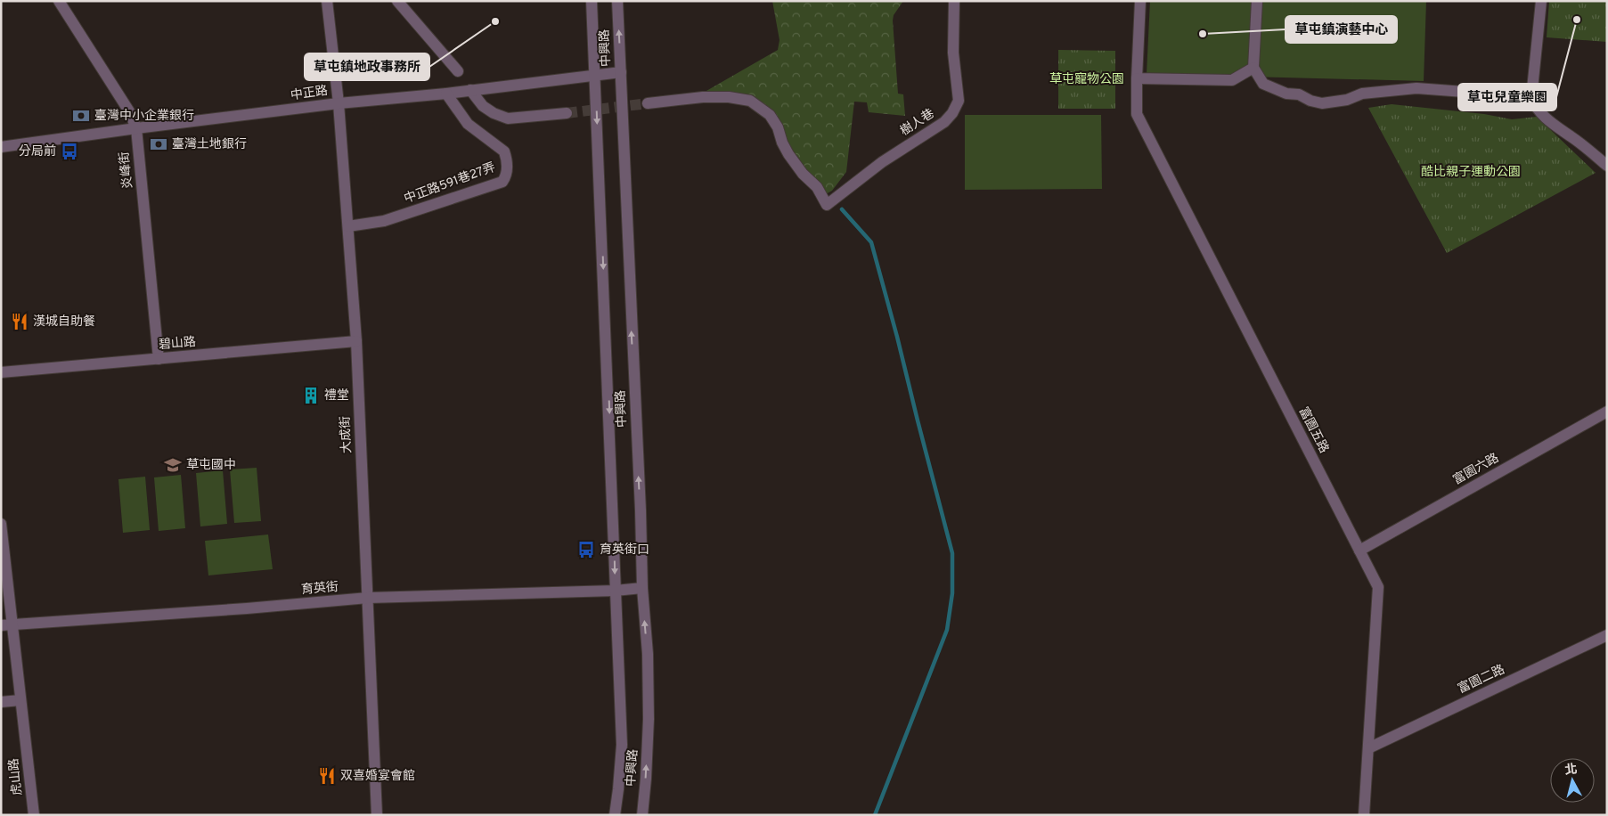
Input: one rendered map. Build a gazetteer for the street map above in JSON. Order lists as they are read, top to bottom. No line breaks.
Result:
{"streets":{"street":["中興路","中正路","樹人巷","炎峰街","中正路591巷27弄","碧山路","富園五路","大成街","富園六路","育英街","富園二路","虎山路"]},"crossings":[["中興路","中正路"],["中興路","育英街"],["中正路","炎峰街"],["中正路","中正路591巷27弄"],["中正路","大成街"],["炎峰街","碧山路"],["中正路591巷27弄","大成街"],["碧山路","大成街"],["富園五路","富園六路"],["富園五路","富園二路"],["大成街","育英街"],["育英街","虎山路"]],"parks":["草屯寵物公園","酷比親子運動公園"],"places":{"other":["草屯兒童樂園","草屯鎮地政事務所","草屯鎮演藝中心"],"bank":["臺灣中小企業銀行","臺灣土地銀行"],"bus stop":["分局前","育英街口"],"restaurant":["漢城自助餐","双喜婚宴會館"],"building":["禮堂"],"school or university":["草屯國中"]},"north":"top"}
